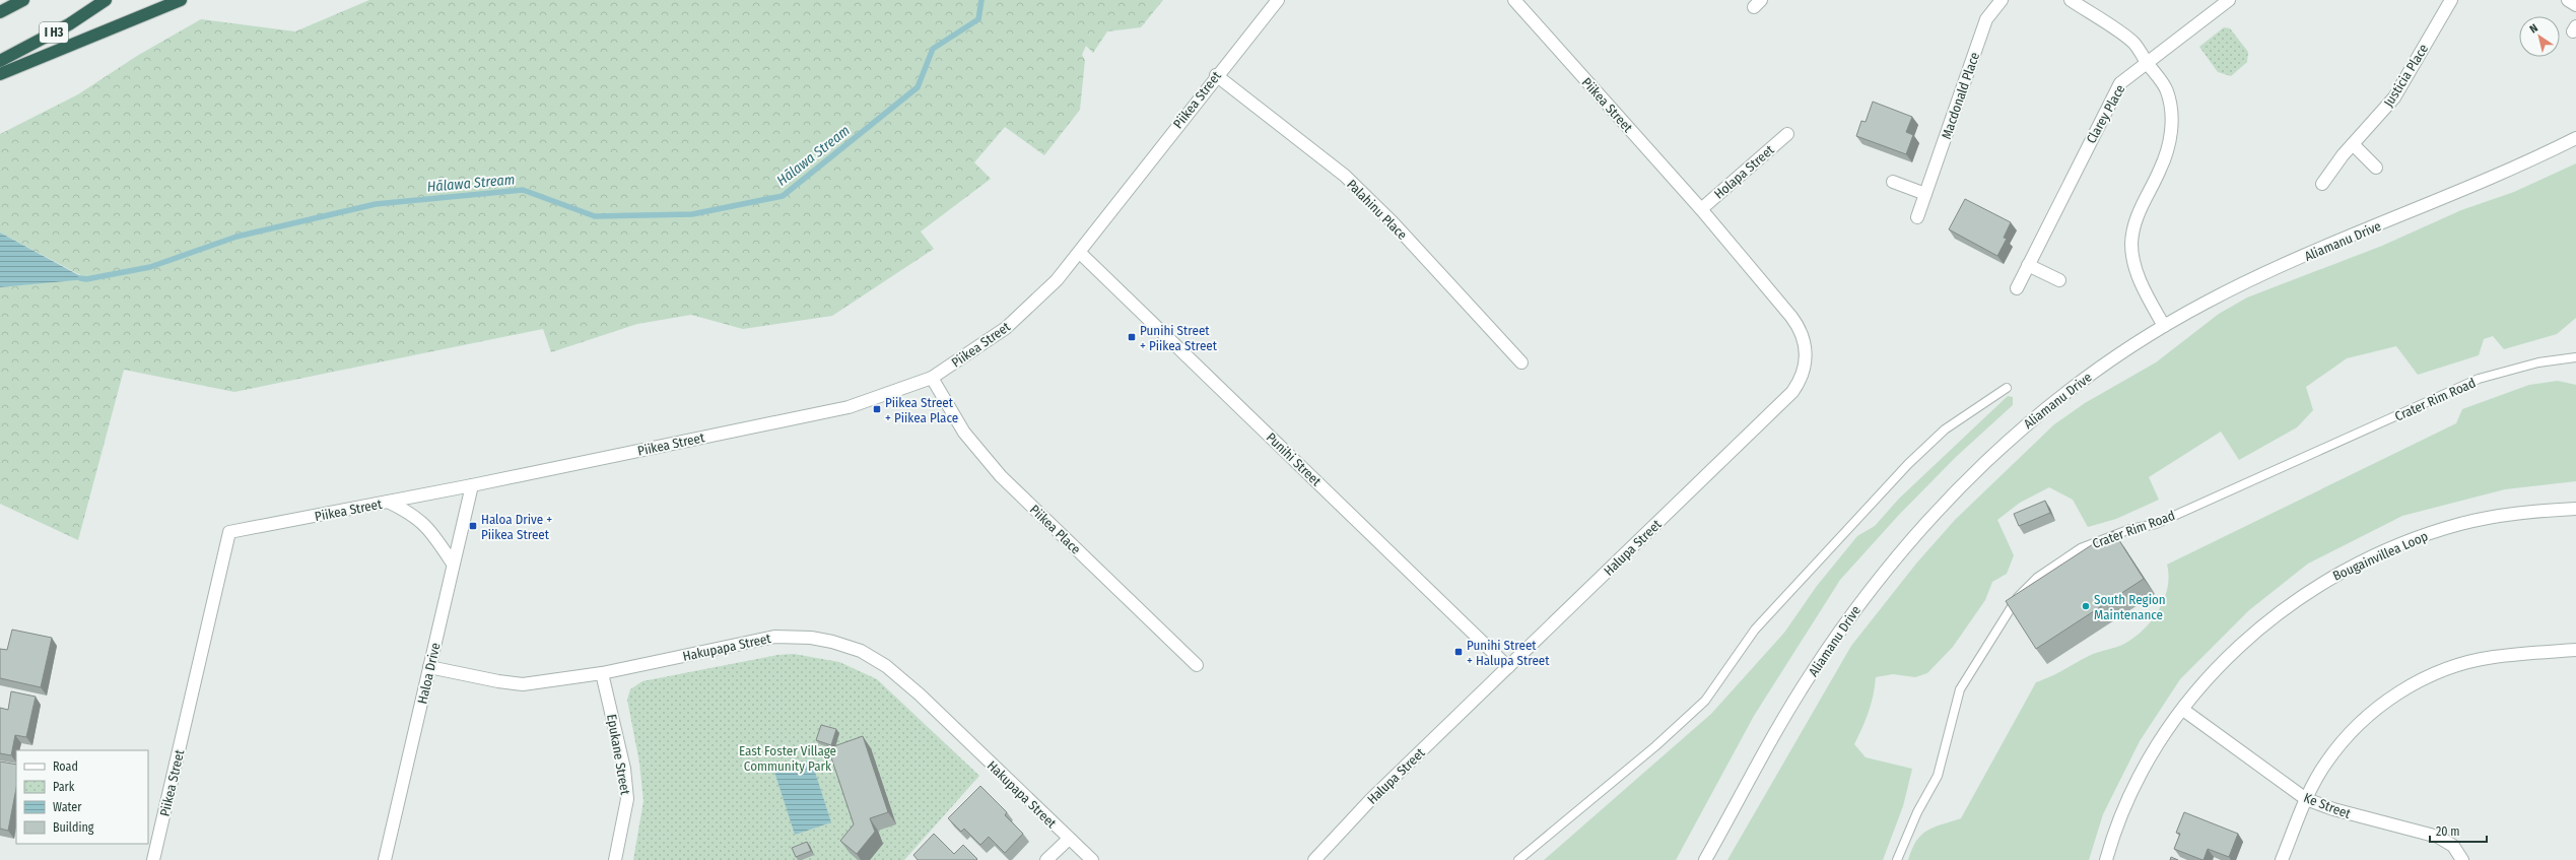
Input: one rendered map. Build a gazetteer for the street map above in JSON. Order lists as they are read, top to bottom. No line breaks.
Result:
{"streets":{"highway":["I H3"],"street":["Justicia Place","Macdonald Place","Piikea Street","Clarey Place","Holapa Street","Palahinu Place","Aliamanu Drive","Punihi Street","Piikea Place","Halupa Street","Bougainvillea Loop","Hakupapa Street","Haloa Drive","Epukane Street","Ke Street"],"lane":["Crater Rim Road"]},"crossings":[["Piikea Street","Holapa Street"],["Piikea Street","Palahinu Place"],["Piikea Street","Punihi Street"],["Piikea Street","Piikea Place"],["Piikea Street","Halupa Street"],["Piikea Street","Haloa Drive"],["Holapa Street","Halupa Street"],["Punihi Street","Halupa Street"],["Bougainvillea Loop","Ke Street"],["Hakupapa Street","Haloa Drive"],["Hakupapa Street","Epukane Street"]],"water":["Hālawa Stream"],"parks":["East Foster Village Community Park"],"places":{"transit":["Punihi Street + Piikea Street","Piikea Street + Piikea Place","Haloa Drive + Piikea Street","Punihi Street + Halupa Street"],"other":["South Region Maintenance"]},"legend":["Road","Park","Water","Building"],"scale_bar":"20 m","north":"top left"}
